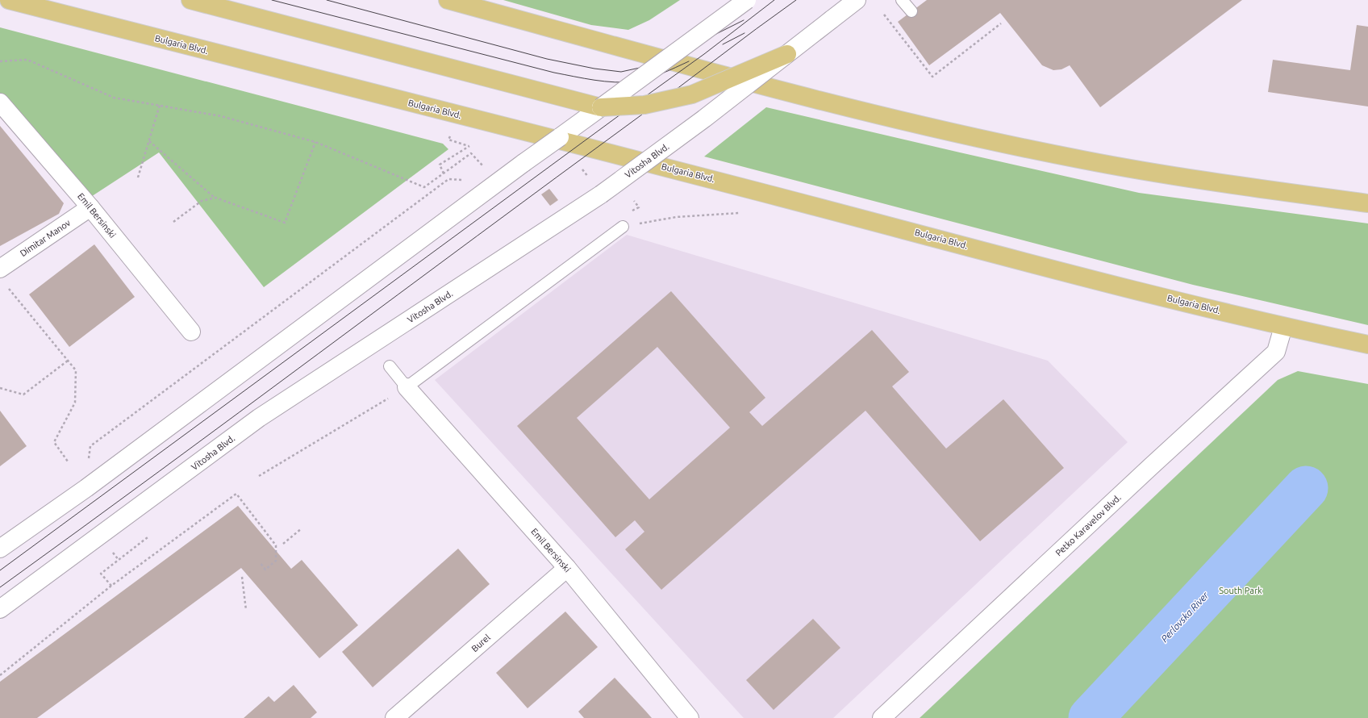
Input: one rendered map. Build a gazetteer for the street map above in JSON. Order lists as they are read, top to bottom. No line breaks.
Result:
{"streets":{"main road":["Bulgaria Blvd."],"street":["Vitosha Blvd.","Emil Bersinski","Dimitar Manov","Petko Karavelov Blvd.","Burel"]},"crossings":[["Bulgaria Blvd.","Petko Karavelov Blvd."],["Emil Bersinski","Dimitar Manov"],["Emil Bersinski","Burel"]],"water":["Perlovska River"],"parks":["South Park"]}
